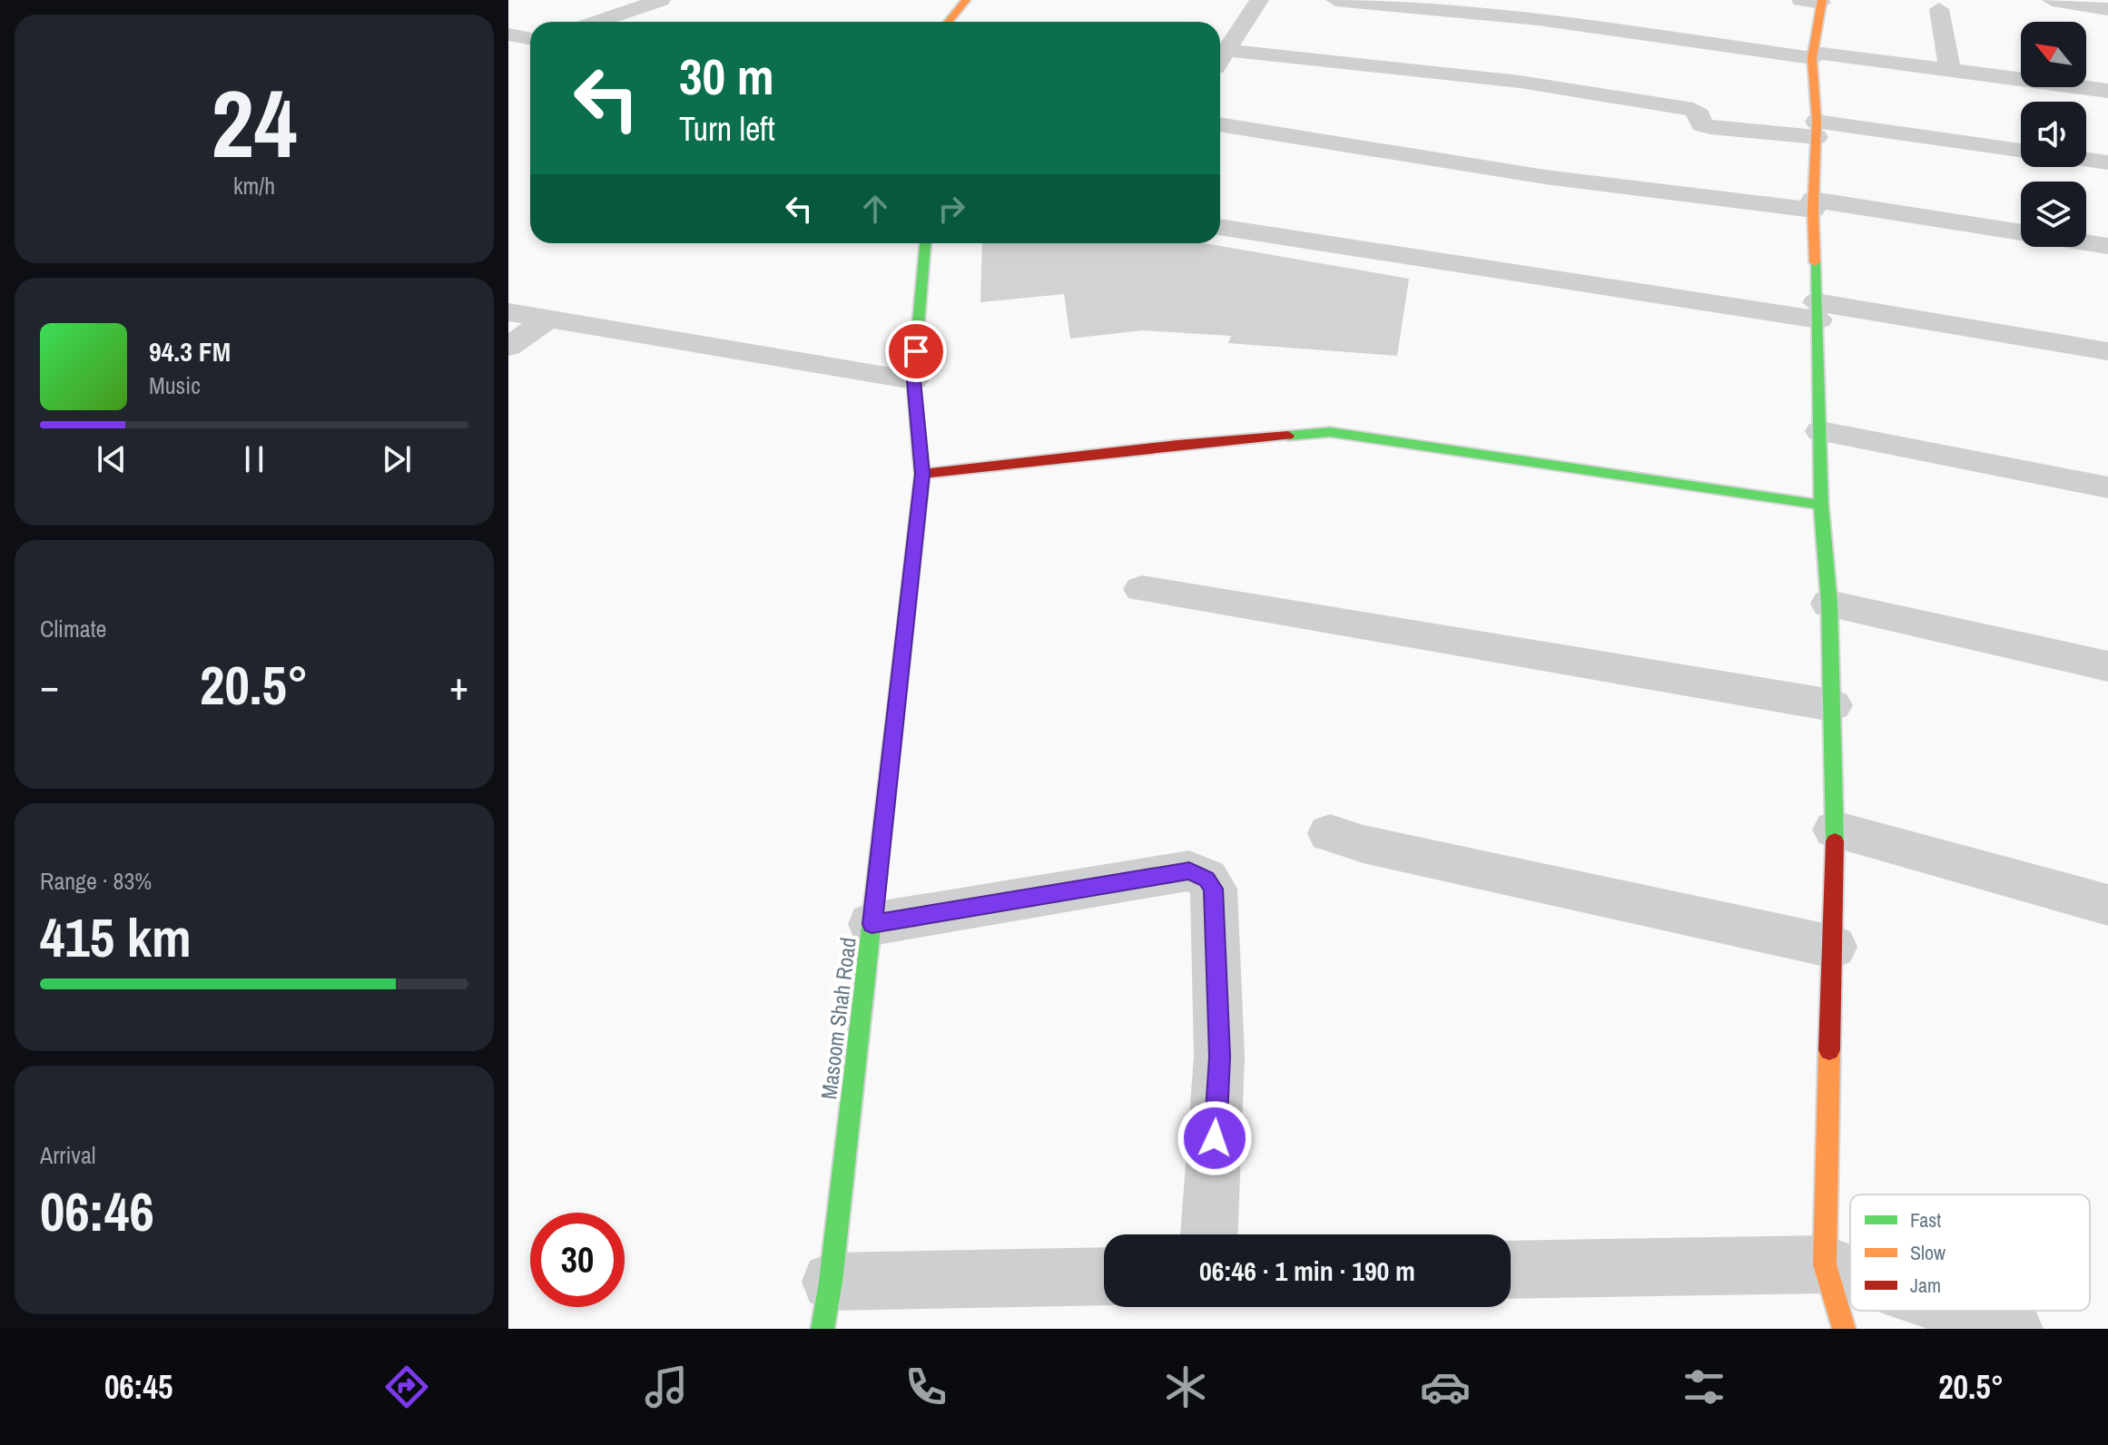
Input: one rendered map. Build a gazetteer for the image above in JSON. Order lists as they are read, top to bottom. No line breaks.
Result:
{"streets":{"street":["Masoom Shah Road"]},"legend":["Fast","Slow","Jam"],"north":"top left","page":{"tile":[["24","km/h"],"Climate",["Range · 83%","415 km"],["Arrival","06:46"]],"turn":["30 m","Turn left"],"song":["94.3 FM","Music"],"heat":["−","20.5°","+"],"limit":"30","trip":"06:46 · 1 min · 190 m","tabs":["06:45","20.5°"]}}
